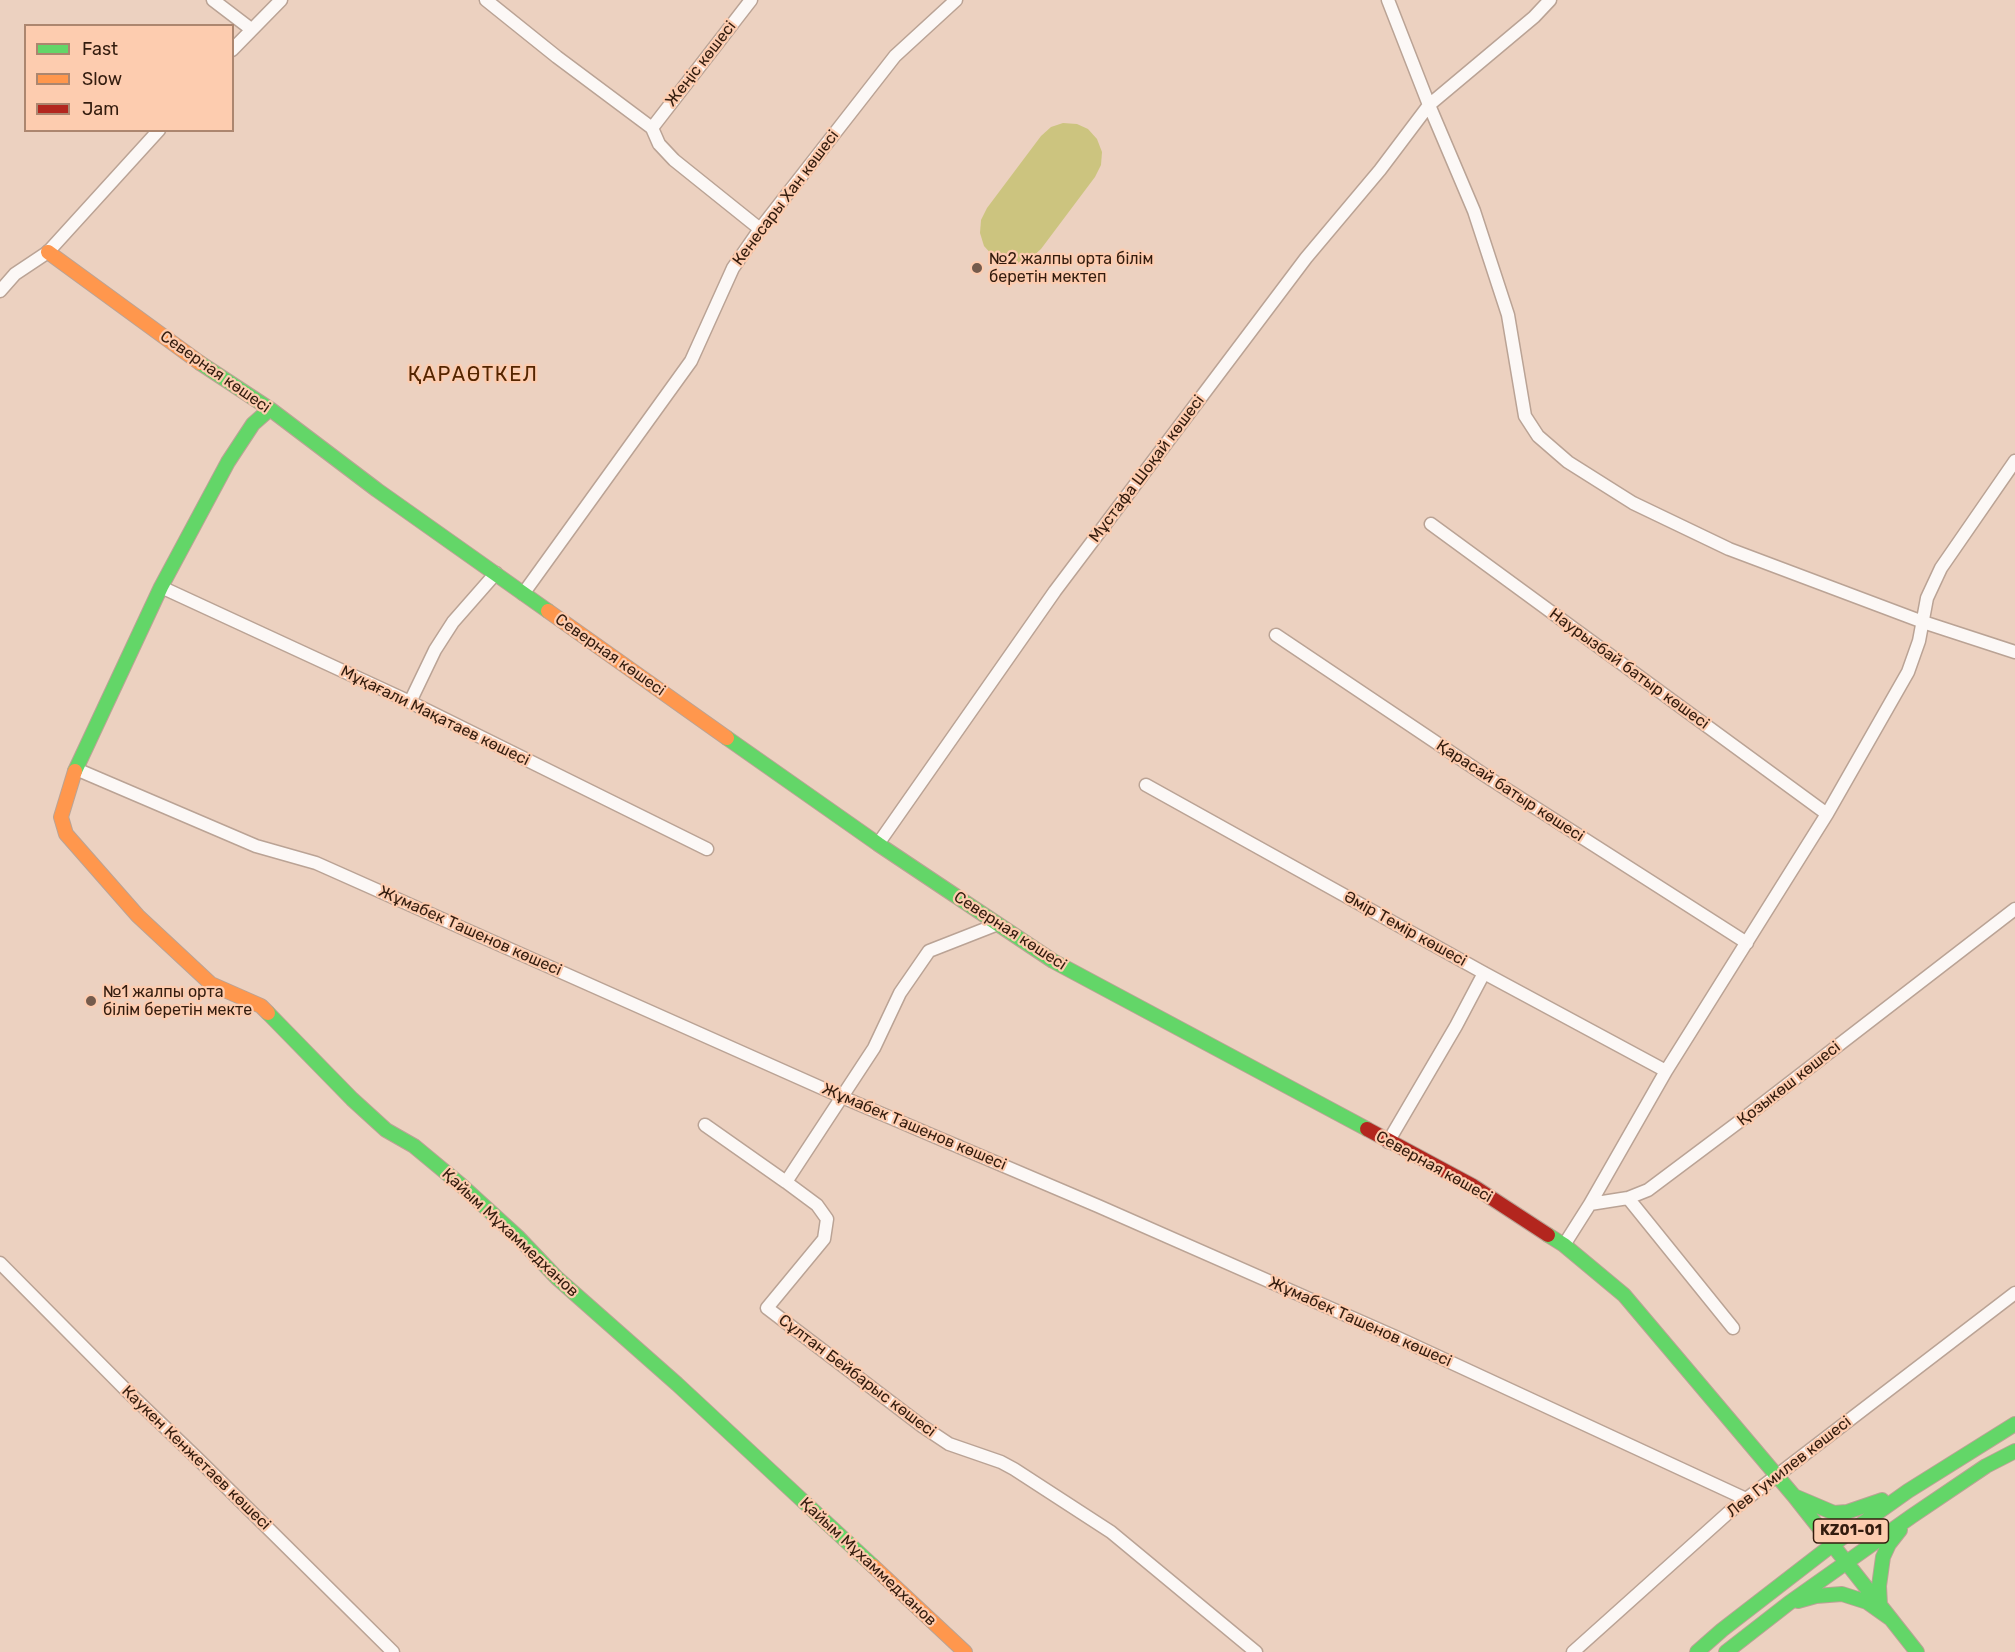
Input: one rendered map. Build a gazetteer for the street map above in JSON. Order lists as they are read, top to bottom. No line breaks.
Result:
{"streets":{"main road":["Северная көшесі","Қайым Мұхаммедханов","KZ01-01"],"street":["Жеңіс көшесі","Кенесары Хан көшесі","Мұстафа Шоқай көшесі","Наурызбай батыр көшесі","Мұқағали Мақатаев көшесі","Қарасай батыр көшесі","Әмір Темір көшесі","Жұмабек Ташенов көшесі","Қозыкөш көшесі","Сұлтан Бейбарыс көшесі","Каукен Кенжетаев көшесі","Лев Гумилев көшесі"]},"crossings":[["Кенесары Хан көшесі","Северная көшесі"],["Северная көшесі","Мұстафа Шоқай көшесі"],["Северная көшесі","Лев Гумилев көшесі"],["Северная көшесі","KZ01-01"],["Жұмабек Ташенов көшесі","Қайым Мұхаммедханов"],["Жұмабек Ташенов көшесі","Лев Гумилев көшесі"]],"districts":["ҚАРАӨТКЕЛ"],"places":["№2 жалпы орта білім беретін мектеп","№1 жалпы орта білім беретін мекте"],"legend":["Fast","Slow","Jam"]}
